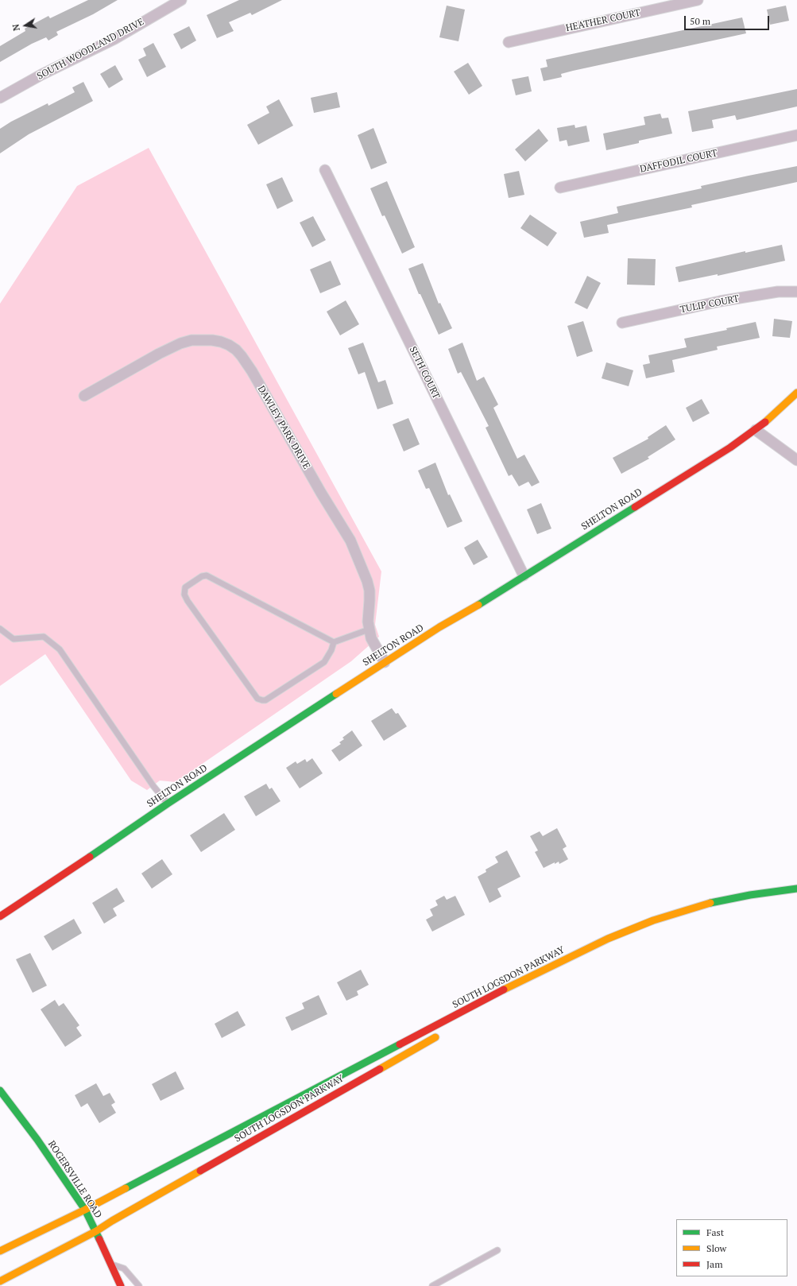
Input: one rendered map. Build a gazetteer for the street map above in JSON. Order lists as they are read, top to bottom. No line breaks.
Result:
{"streets":{"main road":["SHELTON ROAD","SOUTH LOGSDON PARKWAY","ROGERSVILLE ROAD"],"street":["HEATHER COURT","SOUTH WOODLAND DRIVE","DAFFODIL COURT","TULIP COURT","SETH COURT","DAWLEY PARK DRIVE"]},"crossings":[["SETH COURT","SHELTON ROAD"],["DAWLEY PARK DRIVE","SHELTON ROAD"],["SOUTH LOGSDON PARKWAY","ROGERSVILLE ROAD"]],"legend":["Fast","Slow","Jam"],"scale_bar":"50 m","north":"left"}
